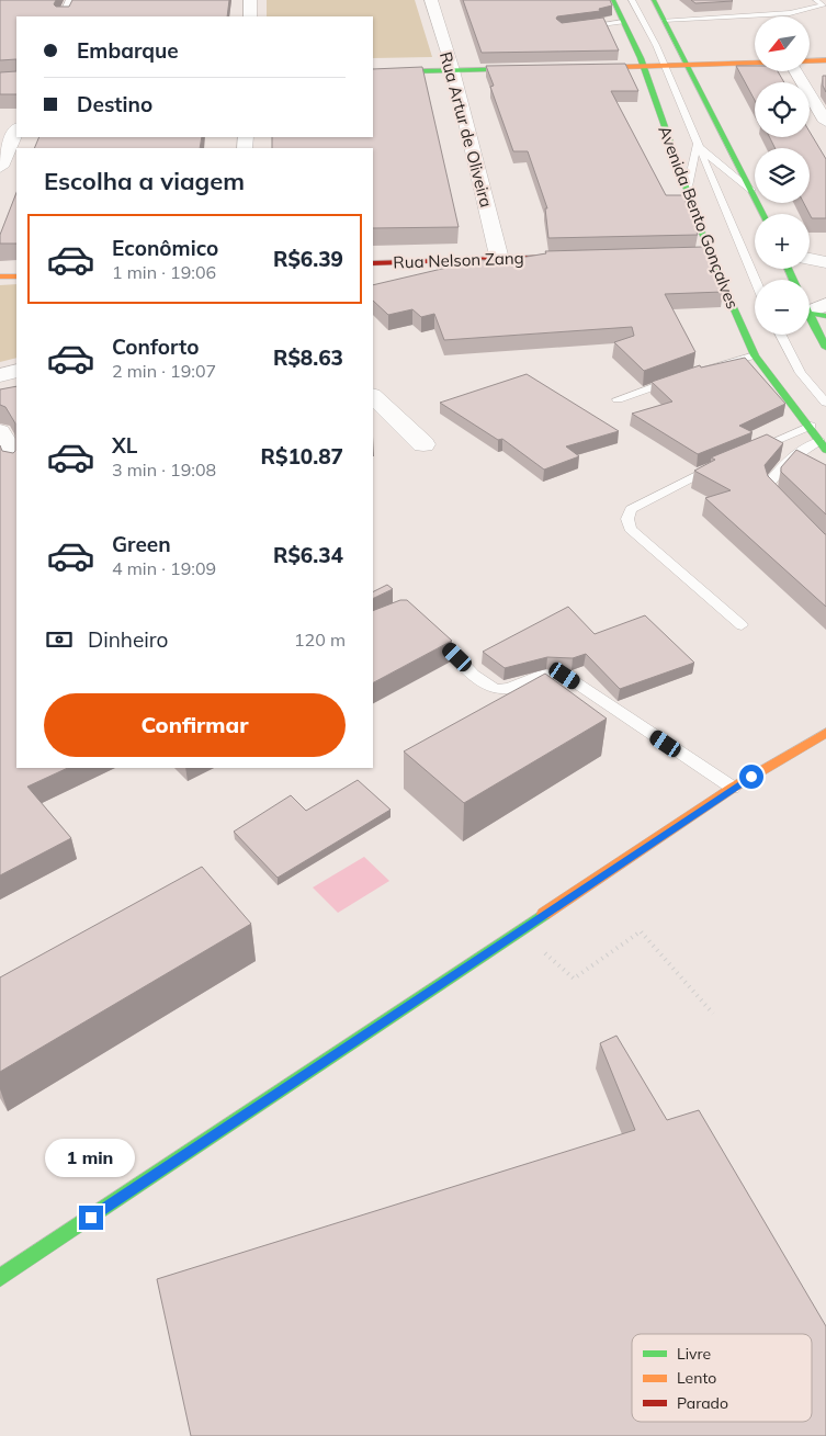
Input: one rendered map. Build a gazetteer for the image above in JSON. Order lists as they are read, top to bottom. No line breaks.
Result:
{"streets":{"main road":["Avenida Bento Gonçalves","Rua Nelson Zang"],"street":["Rua Artur de Oliveira"]},"crossings":[["Rua Artur de Oliveira","Rua Nelson Zang"]],"legend":["Livre","Lento","Parado"],"north":"bottom left","page":{"map_buttons":["+","−"],"banner":["Embarque","Destino"],"heading":"Escolha a viagem","list":[{"name":"Econômico","note":"1 min · 19:06","value":"R$6.39"},{"name":"Conforto","note":"2 min · 19:07","value":"R$8.63"},{"name":"XL","note":"3 min · 19:08","value":"R$10.87"},{"name":"Green","note":"4 min · 19:09","value":"R$6.34"}],"pay":["Dinheiro","120 m"],"buttons":"Confirmar","bubble":"1 min"}}
